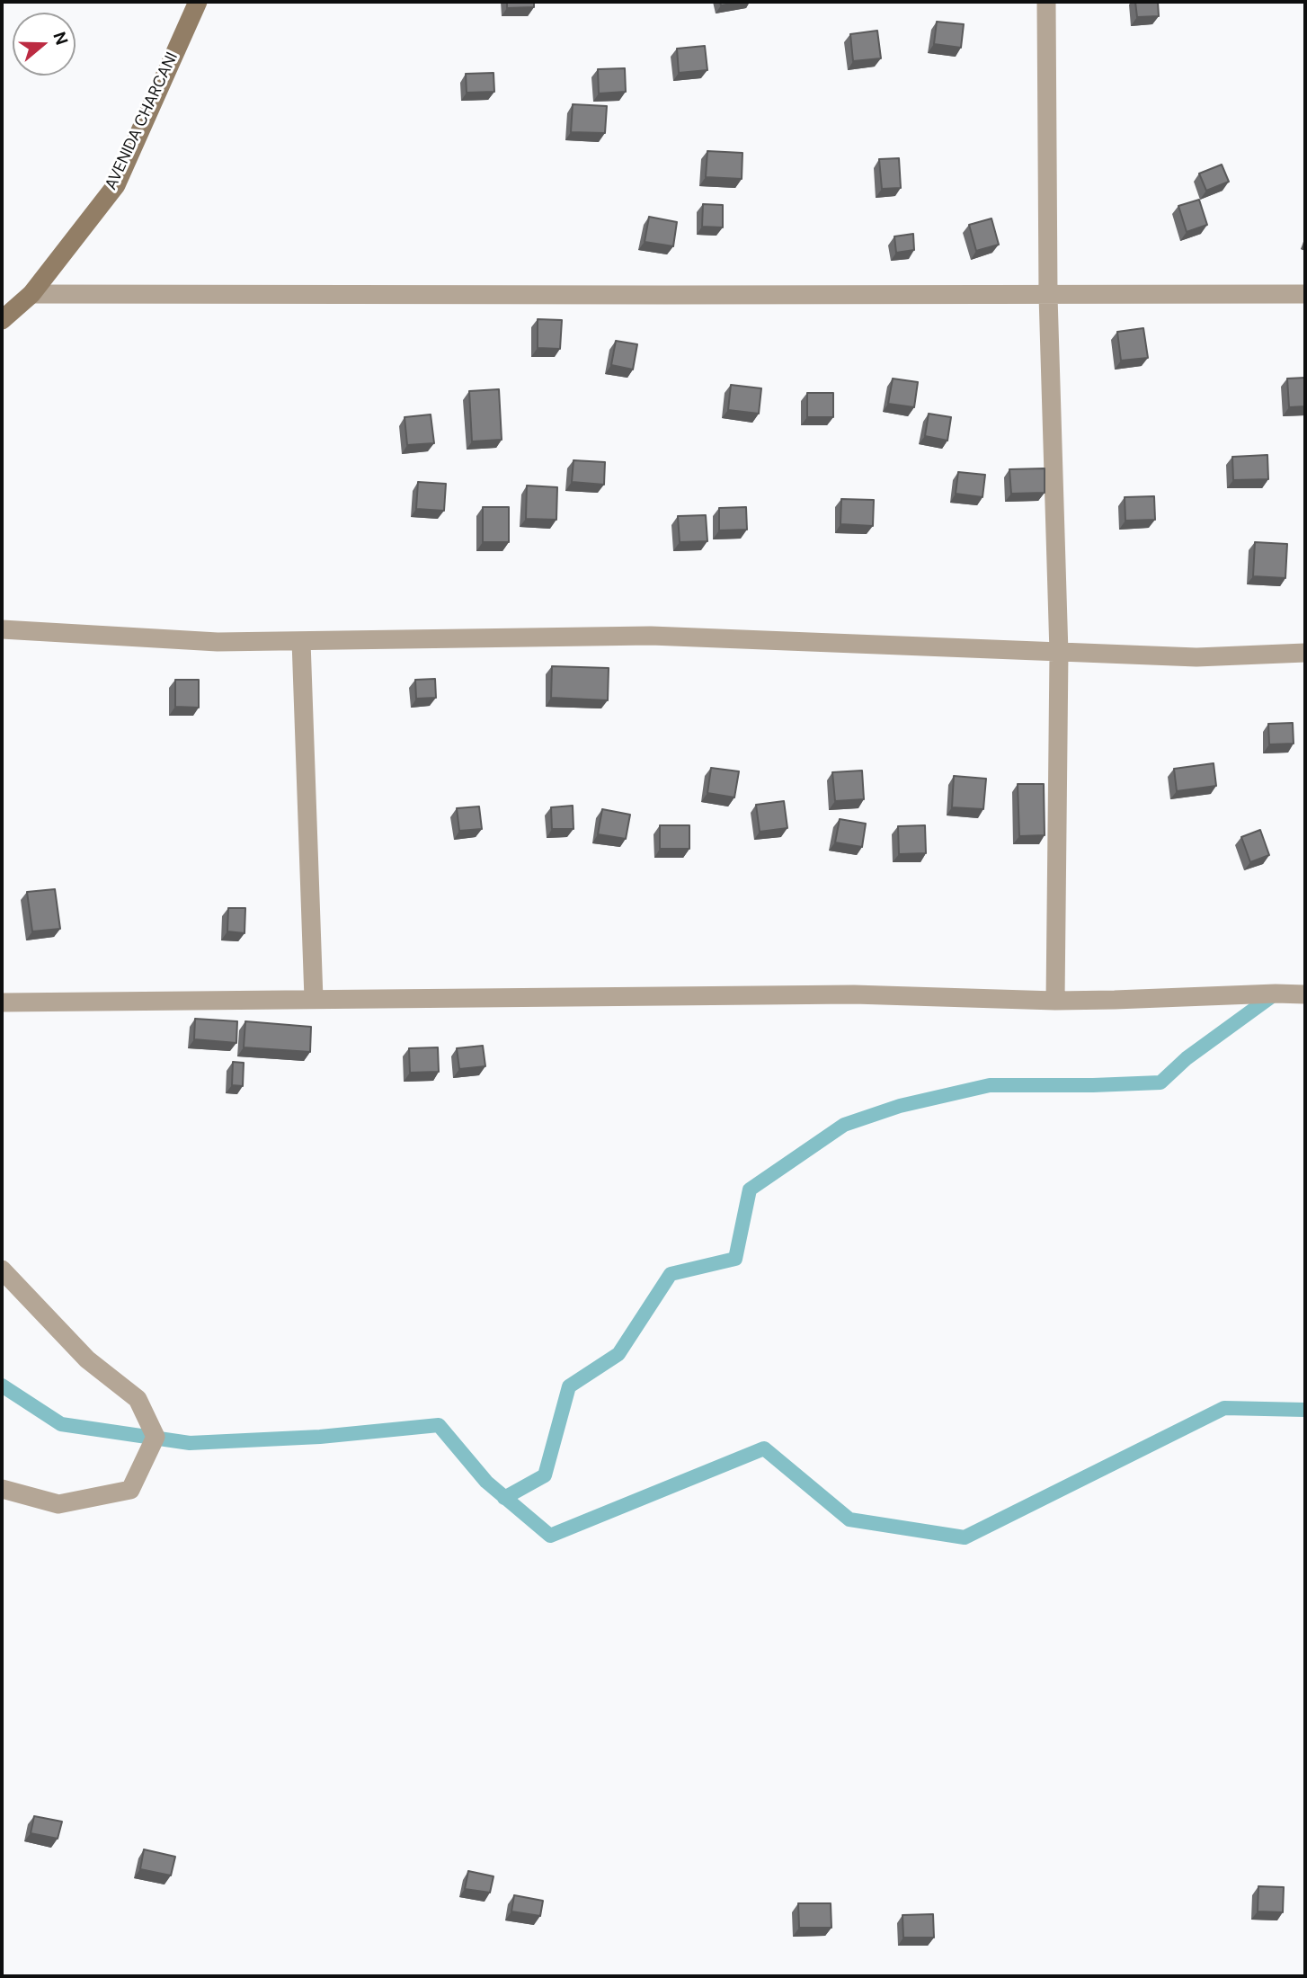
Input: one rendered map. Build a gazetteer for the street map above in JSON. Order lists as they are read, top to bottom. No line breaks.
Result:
{"streets":{"main road":["AVENIDA CHARCANI"]},"north":"right"}
